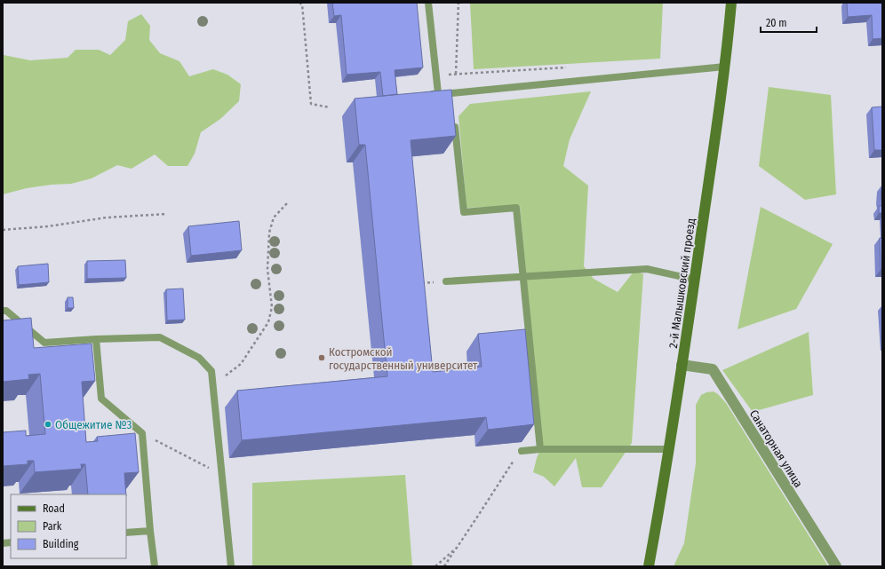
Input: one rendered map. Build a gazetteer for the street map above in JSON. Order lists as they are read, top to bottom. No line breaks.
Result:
{"streets":{"street":["2-й Малышковский проезд","Санаторная улица"]},"crossings":[["2-й Малышковский проезд","Санаторная улица"]],"places":["Костромской государственный университет","Общежитие №3"],"legend":["Road","Park","Building"],"scale_bar":"20 m"}
